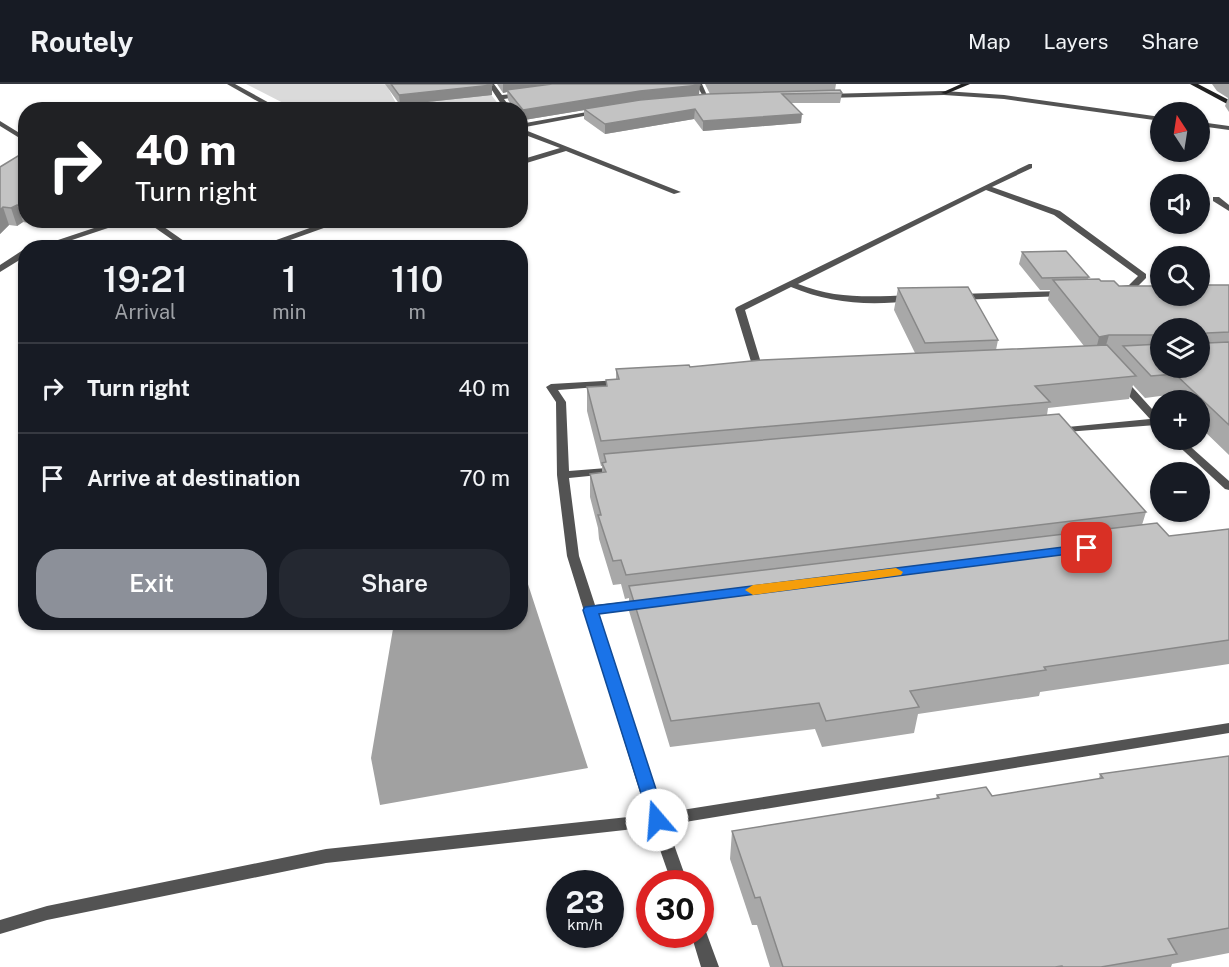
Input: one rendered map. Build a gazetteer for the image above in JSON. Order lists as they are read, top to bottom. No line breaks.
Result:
{"north":"top","page":{"header":"Routely","nav":["Map","Layers","Share"],"map_buttons":["+","−"],"turn":["40 m","Turn right"],"eta":["19:21","Arrival","1","min","110","m"],"list":[{"name":"Turn right","value":"40 m"},{"name":"Arrive at destination","value":"70 m"}],"buttons":["Exit","Share"],"speed":"23 km/h","limit":"30"}}
